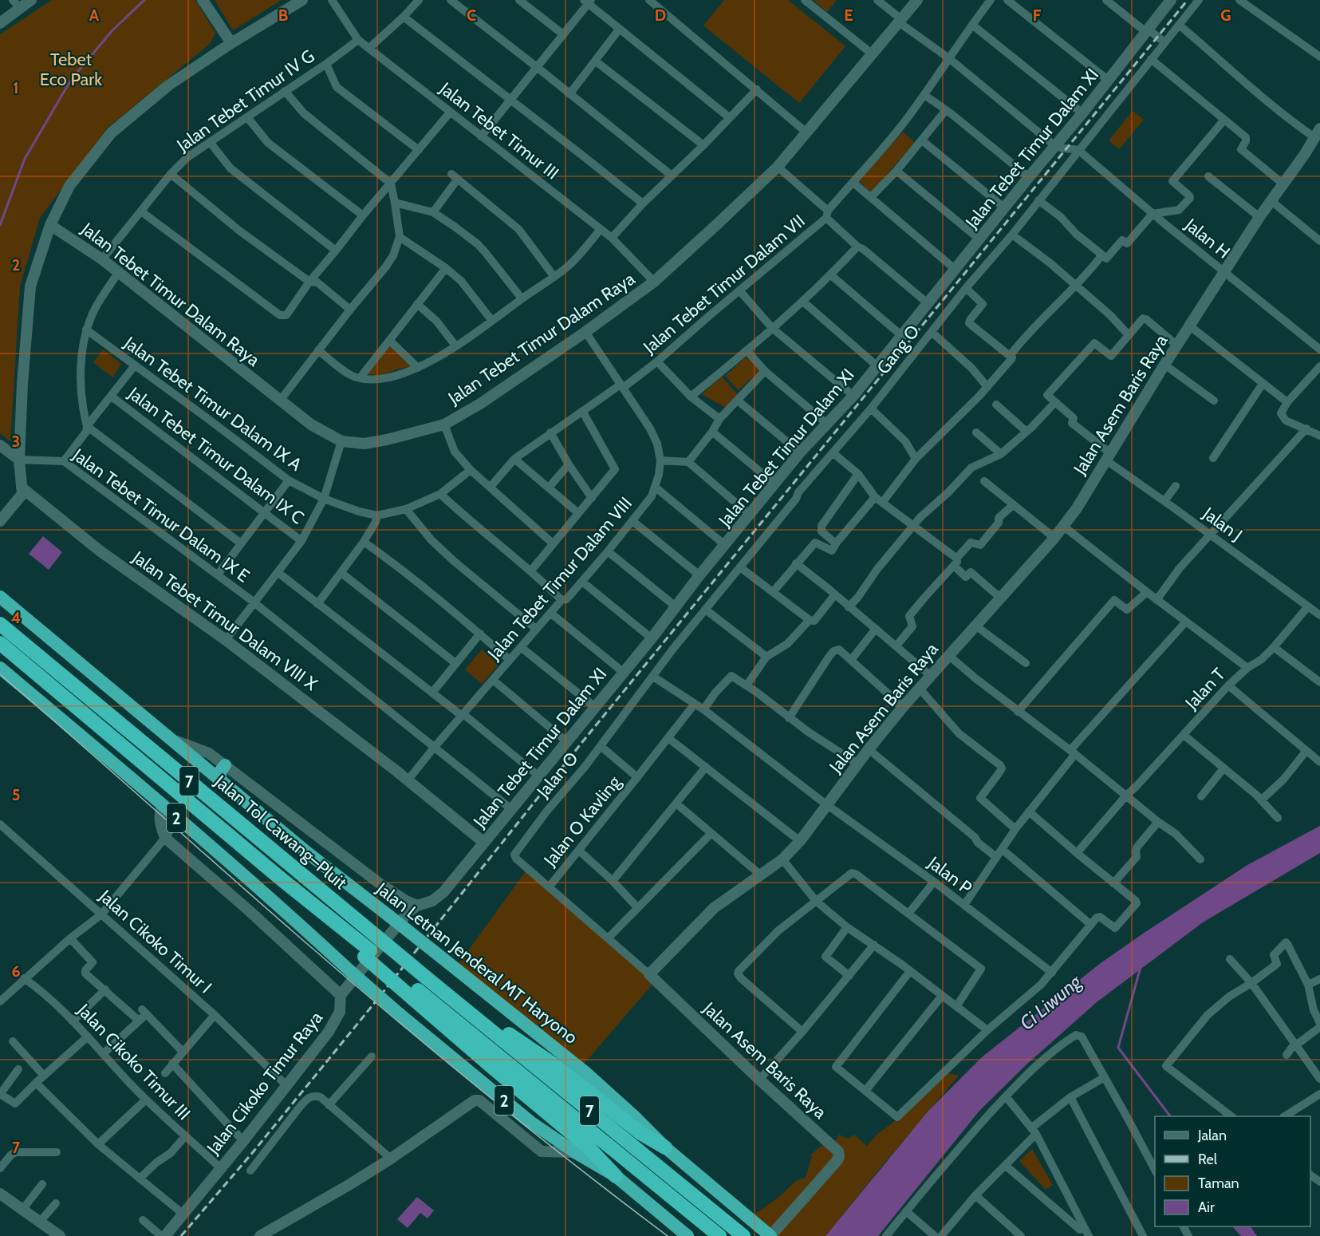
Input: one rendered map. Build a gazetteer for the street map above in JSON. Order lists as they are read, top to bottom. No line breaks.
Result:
{"streets":{"highway":["7","2","Jalan Tol Cawang–Pluit","Jalan Letnan Jenderal MT Haryono"],"street":["Jalan Tebet Timur IV G","Jalan Tebet Timur III","Jalan Tebet Timur Dalam XI","Jalan H","Jalan Tebet Timur Dalam VII","Jalan Tebet Timur Dalam Raya","Gang O","Jalan Tebet Timur Dalam IX A","Jalan Asem Baris Raya","Jalan Tebet Timur Dalam IX C","Jalan Tebet Timur Dalam IX E","Jalan J","Jalan Tebet Timur Dalam VIII","Jalan Tebet Timur Dalam VIII X","Jalan T","Jalan O","Jalan O Kavling","Jalan P","Jalan Cikoko Timur I","Jalan Cikoko Timur III","Jalan Cikoko Timur Raya"]},"crossings":[["Jalan Tebet Timur IV G","Jalan Tebet Timur III"],["Jalan Tebet Timur IV G","Jalan Tebet Timur Dalam Raya"],["Jalan Tebet Timur III","Jalan Tebet Timur Dalam Raya"],["Jalan Tebet Timur Dalam XI","Jalan Tebet Timur Dalam IX E"],["Jalan Tebet Timur Dalam XI","Jalan Tebet Timur Dalam VIII X"],["Jalan Tebet Timur Dalam XI","Jalan Cikoko Timur Raya"],["Jalan H","Gang O"],["Jalan H","Jalan Asem Baris Raya"],["Jalan Tebet Timur Dalam VII","Jalan Tebet Timur Dalam VIII"],["Jalan Tebet Timur Dalam Raya","Jalan Tebet Timur Dalam VIII"],["Gang O","Jalan O"],["Gang O","Jalan P"],["Jalan Asem Baris Raya","Jalan J"],["Jalan Asem Baris Raya","Jalan O Kavling"],["Jalan Asem Baris Raya","Jalan P"],["Jalan Asem Baris Raya","Jalan Letnan Jenderal MT Haryono"],["Jalan Tebet Timur Dalam IX E","Jalan Tebet Timur Dalam VIII"],["Jalan J","Jalan T"],["Jalan Tebet Timur Dalam VIII","Jalan Tebet Timur Dalam VIII X"],["Jalan O","Jalan O Kavling"],["Jalan O","Jalan P"],["7","Jalan Tol Cawang–Pluit"],["Jalan O Kavling","Jalan P"],["Jalan Cikoko Timur I","Jalan Cikoko Timur Raya"],["Jalan Cikoko Timur III","Jalan Cikoko Timur Raya"]],"water":["Ci Liwung"],"parks":["Tebet Eco Park"],"legend":["Jalan","Rel","Taman","Air"],"grid":{"columns":["A","B","C","D","E","F","G"],"rows":["1","2","3","4","5","6","7"]}}
